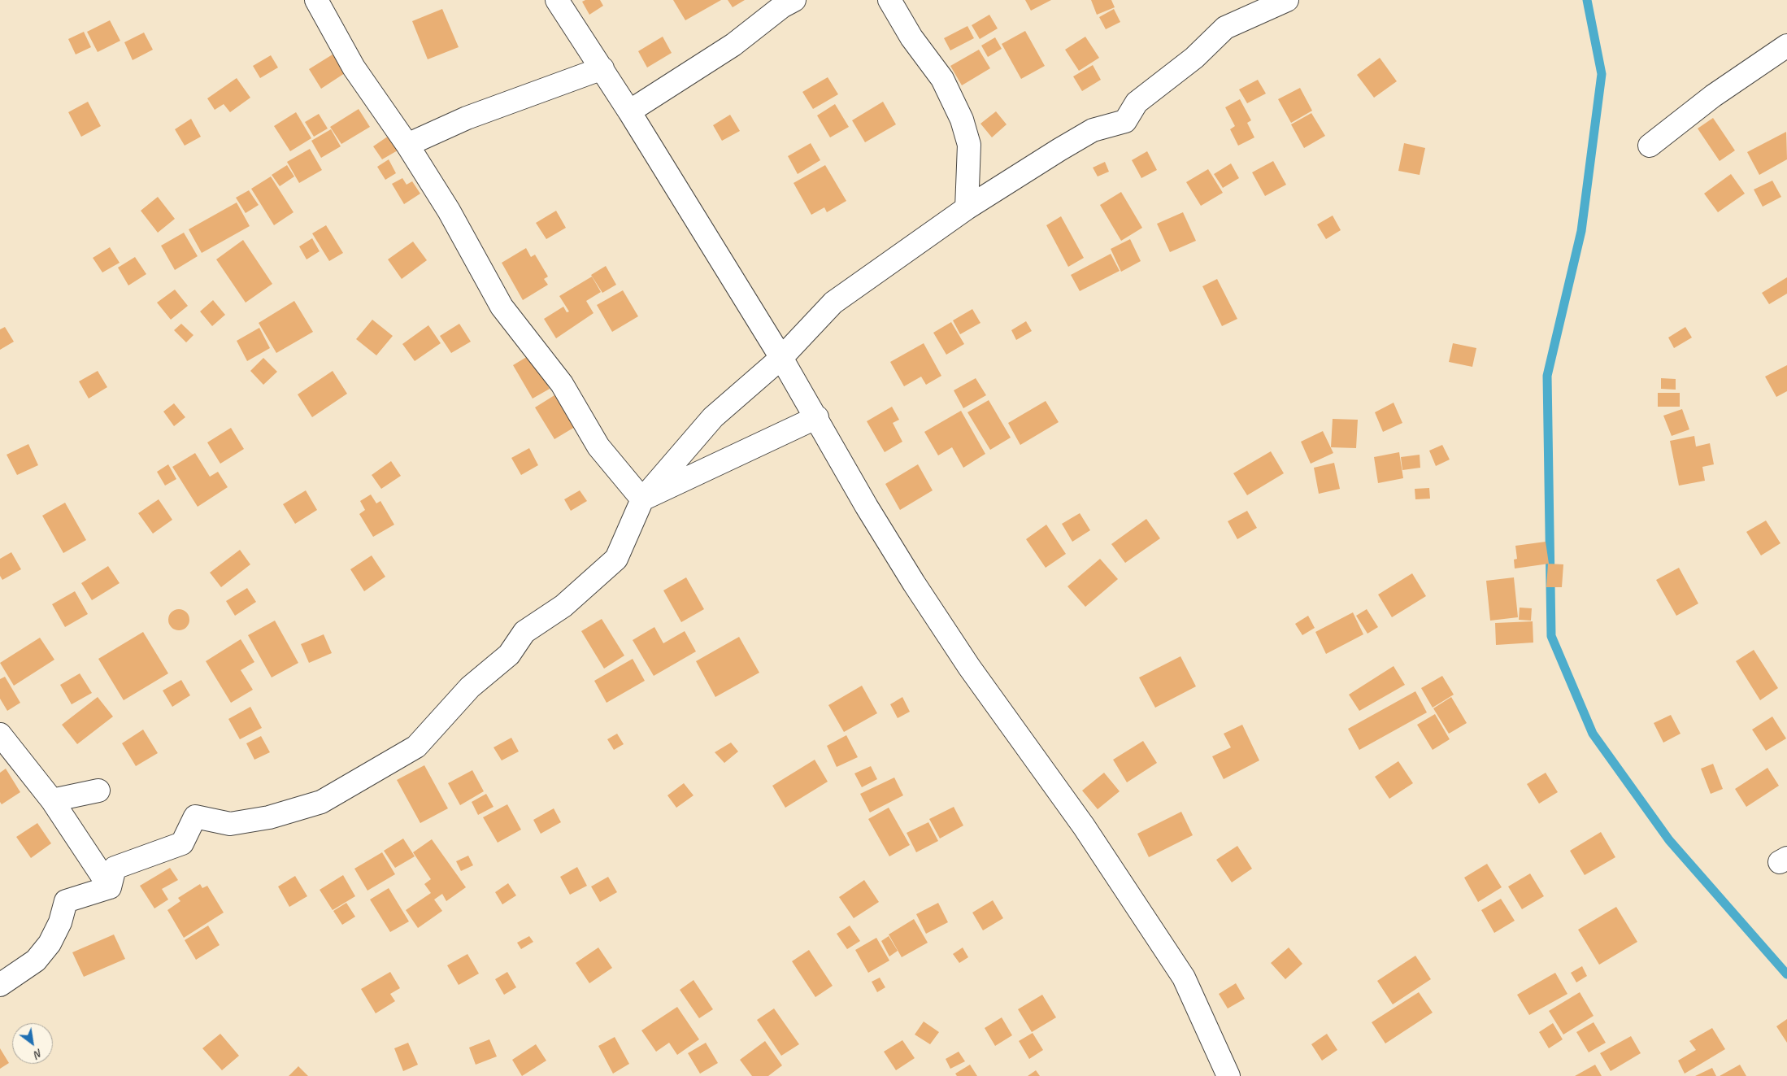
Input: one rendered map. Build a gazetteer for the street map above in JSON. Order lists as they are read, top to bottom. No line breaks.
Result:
{"north":"bottom right"}
